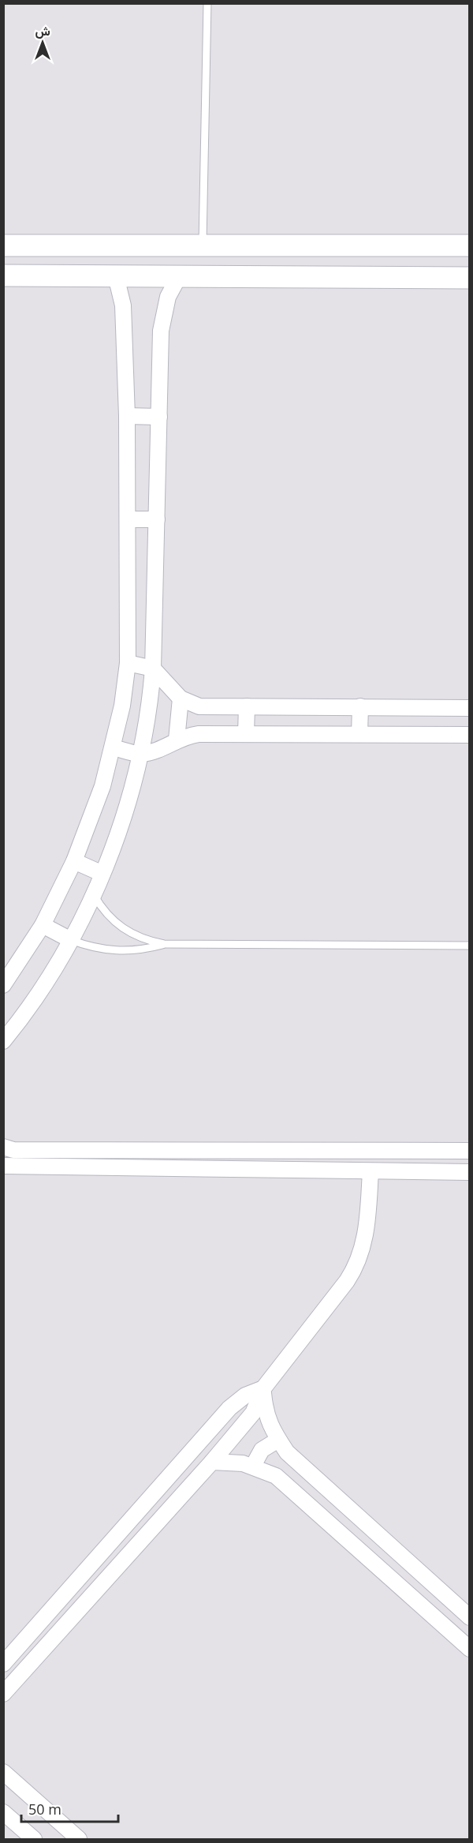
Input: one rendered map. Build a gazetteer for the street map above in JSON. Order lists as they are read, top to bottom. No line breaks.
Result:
{"scale_bar":"50 m","north":"top"}
